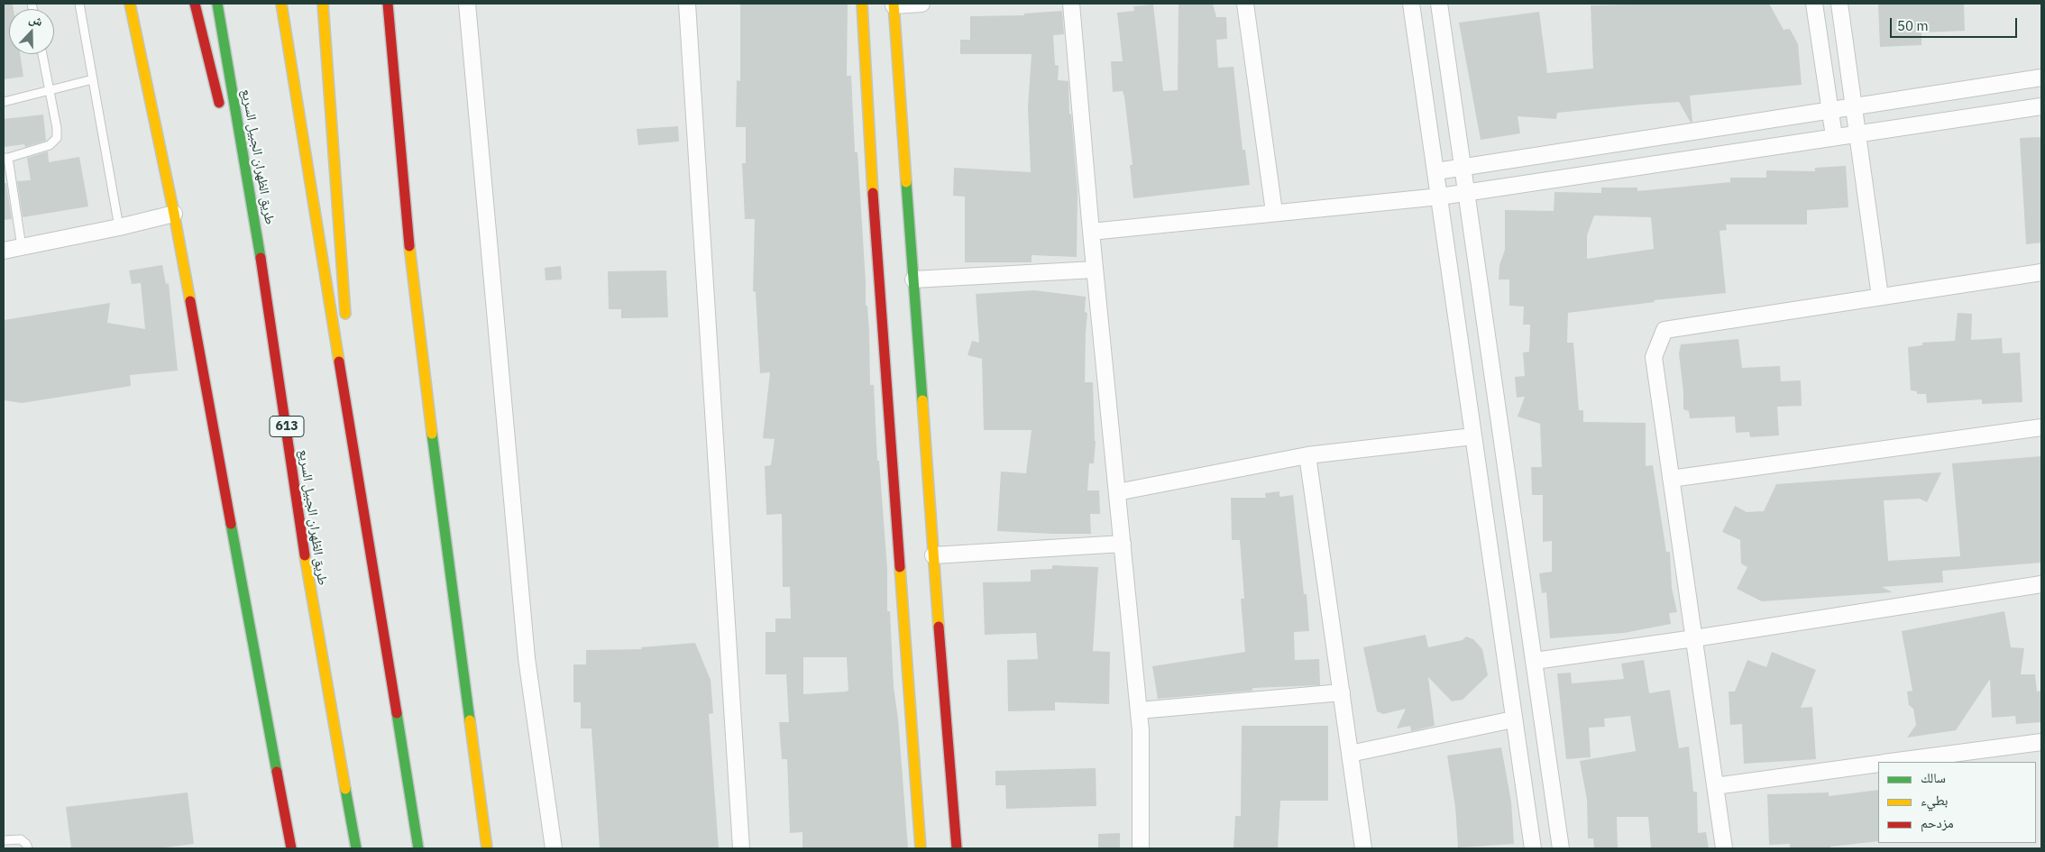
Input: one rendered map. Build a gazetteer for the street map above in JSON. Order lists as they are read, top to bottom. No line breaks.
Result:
{"streets":{"main road":["طريق الظهران الجبيل السريع","613"]},"legend":["سالك","بطيء","مزدحم"],"scale_bar":"50 m","north":"top"}
